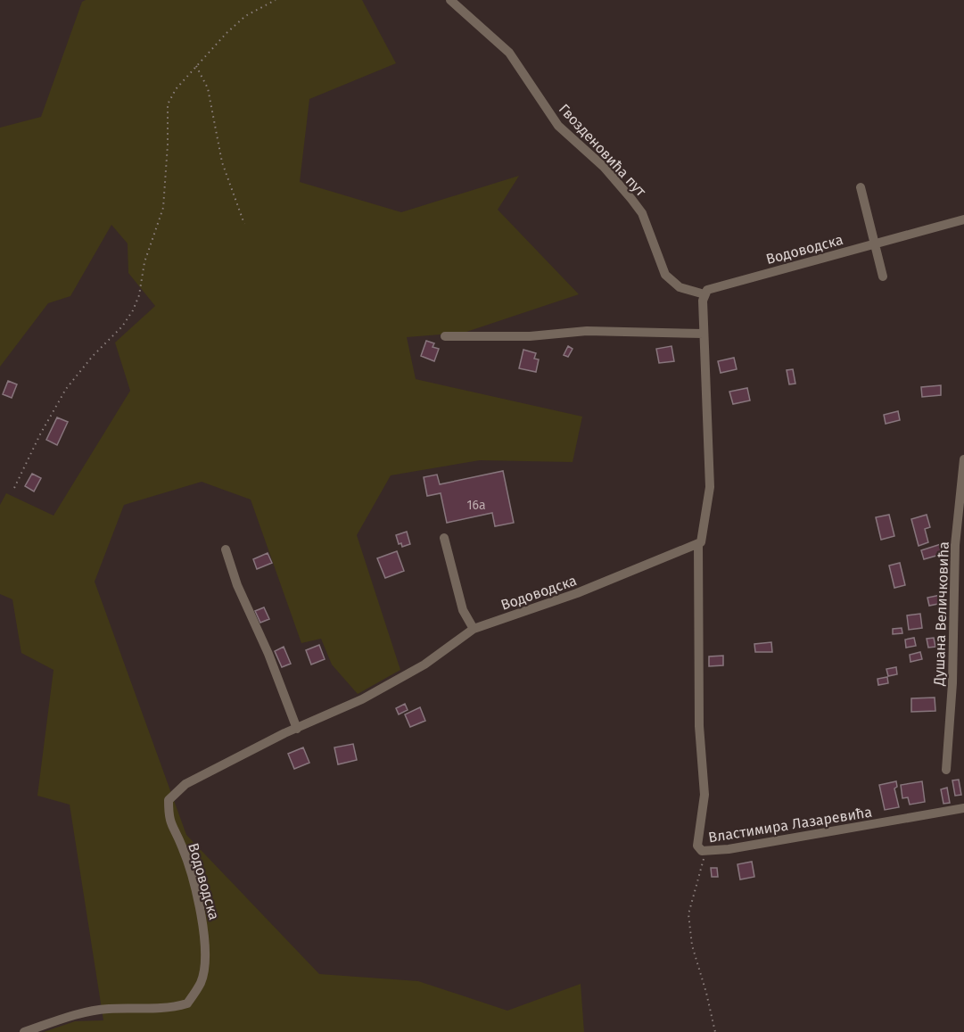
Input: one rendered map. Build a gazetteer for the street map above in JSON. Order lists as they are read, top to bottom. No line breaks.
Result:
{"streets":{"street":["Гвозденовића пут","Водоводска","Душана Величковића","Властимира Лазаревића"]},"crossings":[["Гвозденовића пут","Водоводска"],["Водоводска","Властимира Лазаревића"]],"house_numbers":["16a"]}
